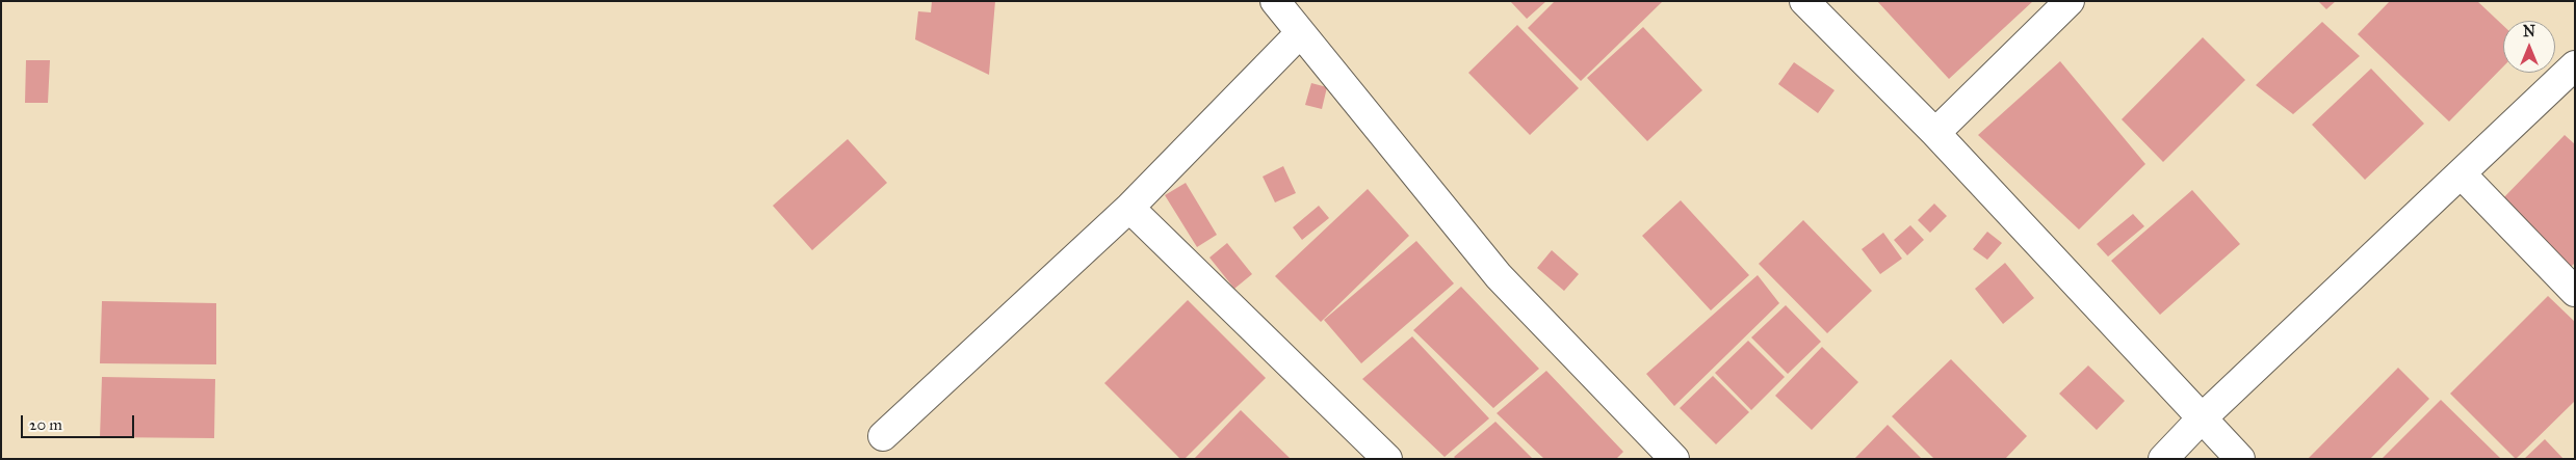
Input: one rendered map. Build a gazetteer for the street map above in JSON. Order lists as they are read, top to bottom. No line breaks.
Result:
{"scale_bar":"20 m","north":"top"}
